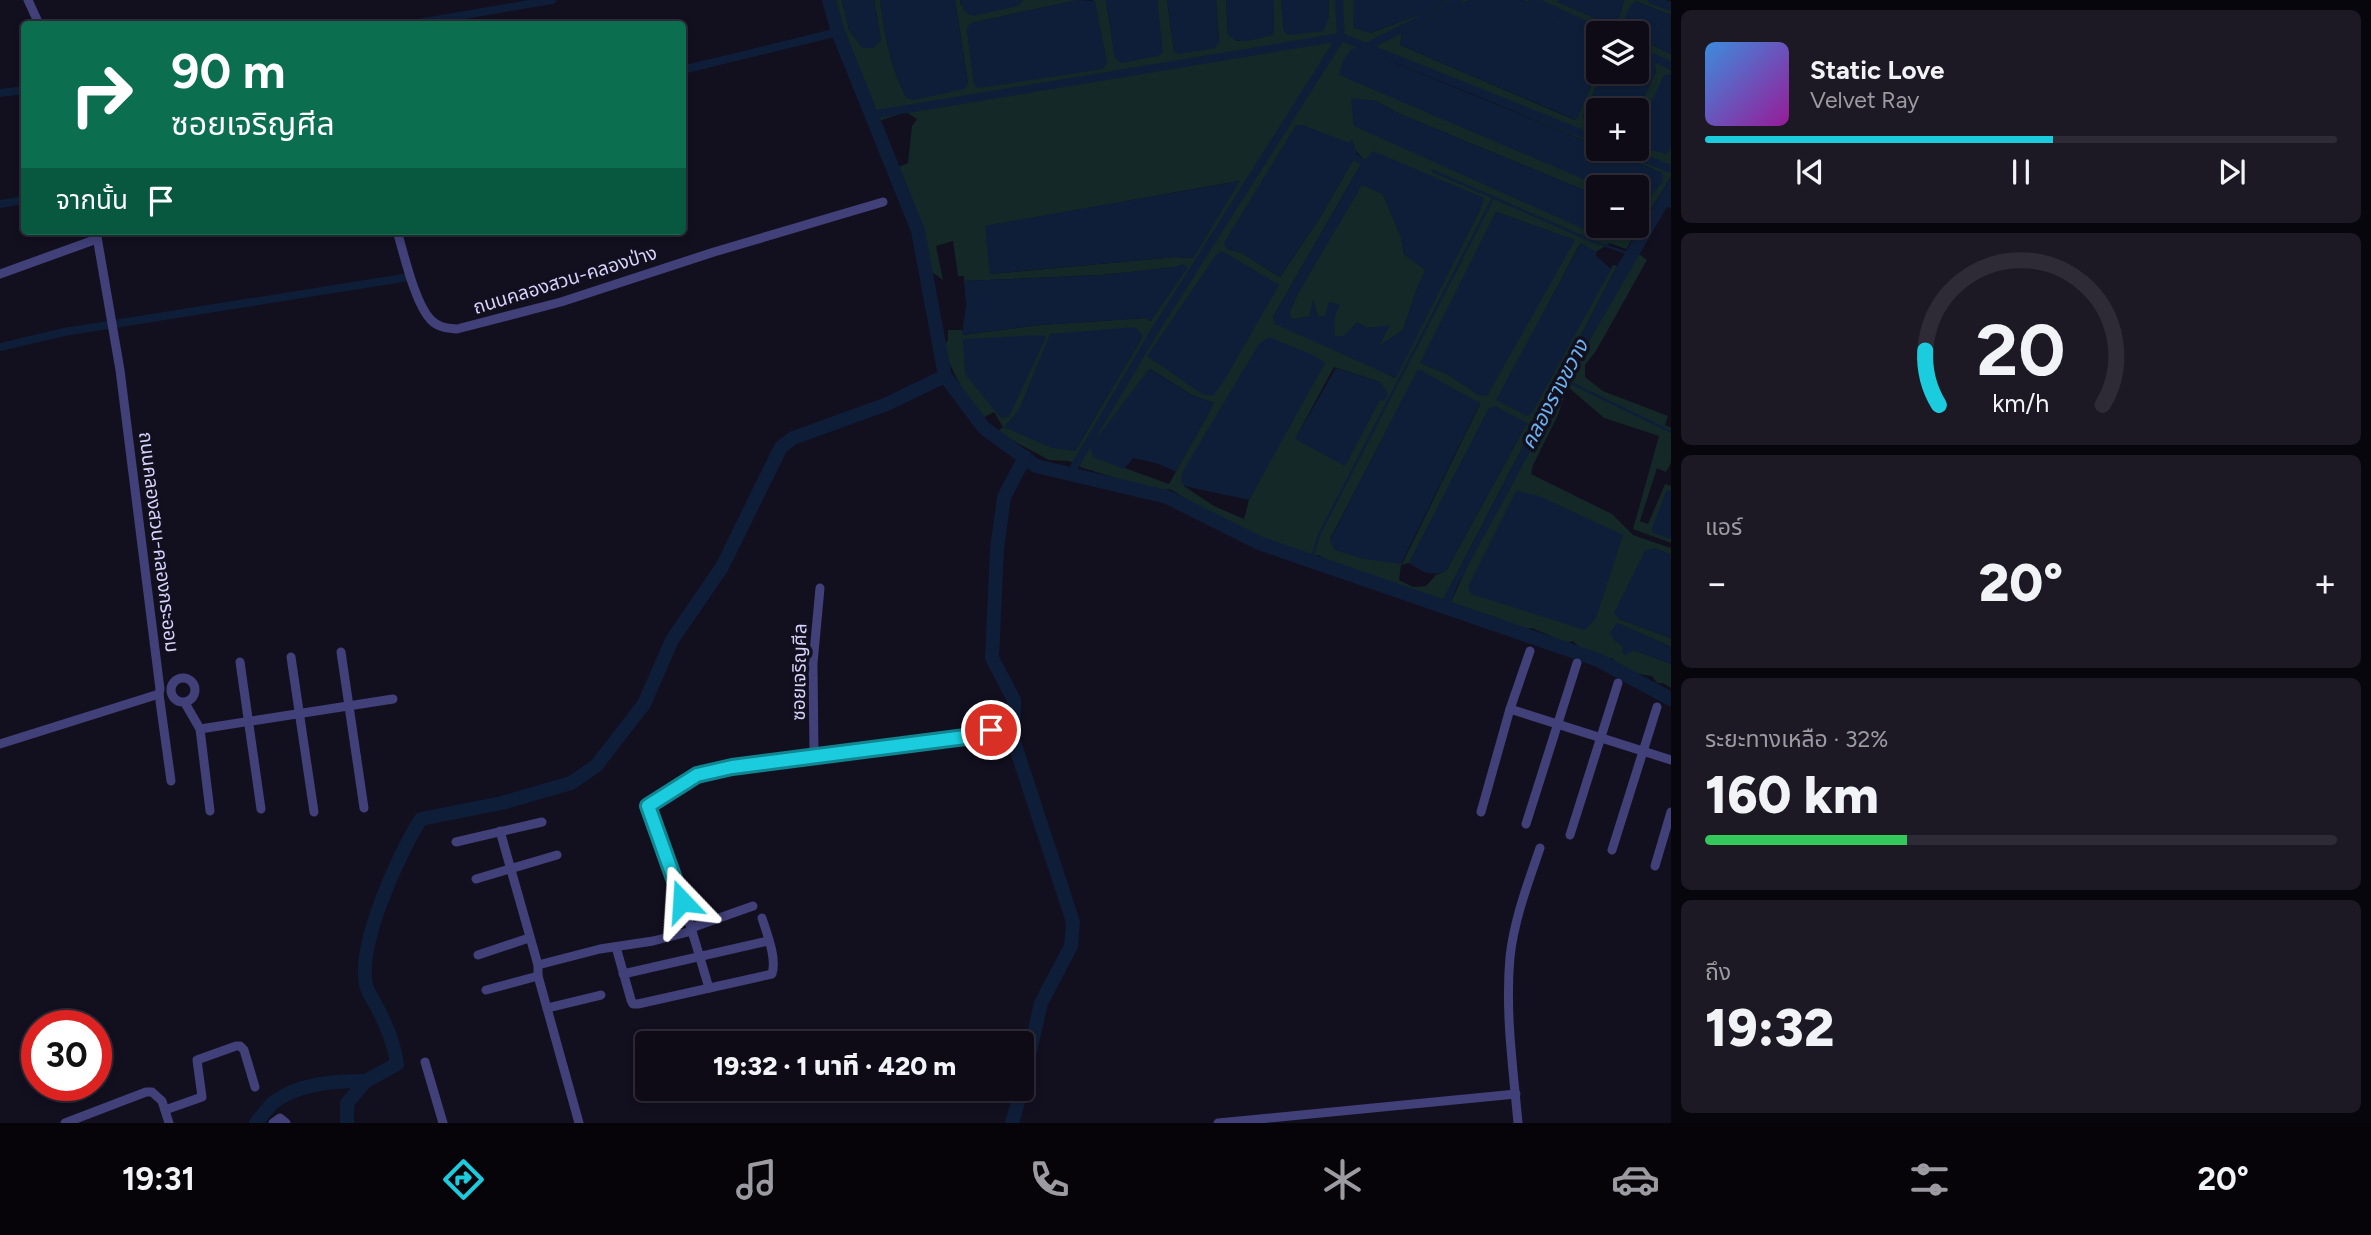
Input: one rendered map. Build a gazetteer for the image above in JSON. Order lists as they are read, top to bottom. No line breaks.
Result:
{"streets":{"street":["ถนนคลองสวน-คลองป่าง","ถนนคลองสวน-คลองกระออม","ซอยเจริญศีล"]},"water":["คลองรางขวาง"],"page":{"map_buttons":["+","−"],"turn":["90 m","ซอยเจริญศีล"],"song":["Static Love","Velvet Ray"],"then":"จากนั้น","tile":["แอร์",["ระยะทางเหลือ · 32%","160 km"],["ถึง","19:32"]],"heat":["−","20°","+"],"limit":"30","trip":"19:32 · 1 นาที · 420 m","tabs":["19:31","20°"],"gauge":["20","km/h"]}}
